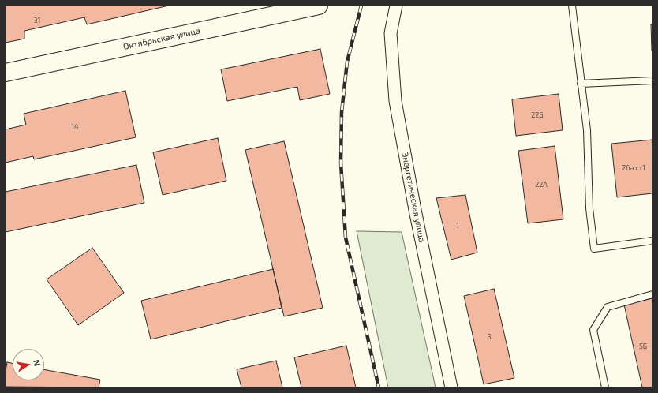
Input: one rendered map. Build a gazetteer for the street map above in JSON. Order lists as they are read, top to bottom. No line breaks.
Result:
{"streets":{"street":["Октябрьская улица","Энергетическая улица"]},"house_numbers":["31","22Б","14","26а ст1","22А","1","3","5Б"],"north":"right"}
